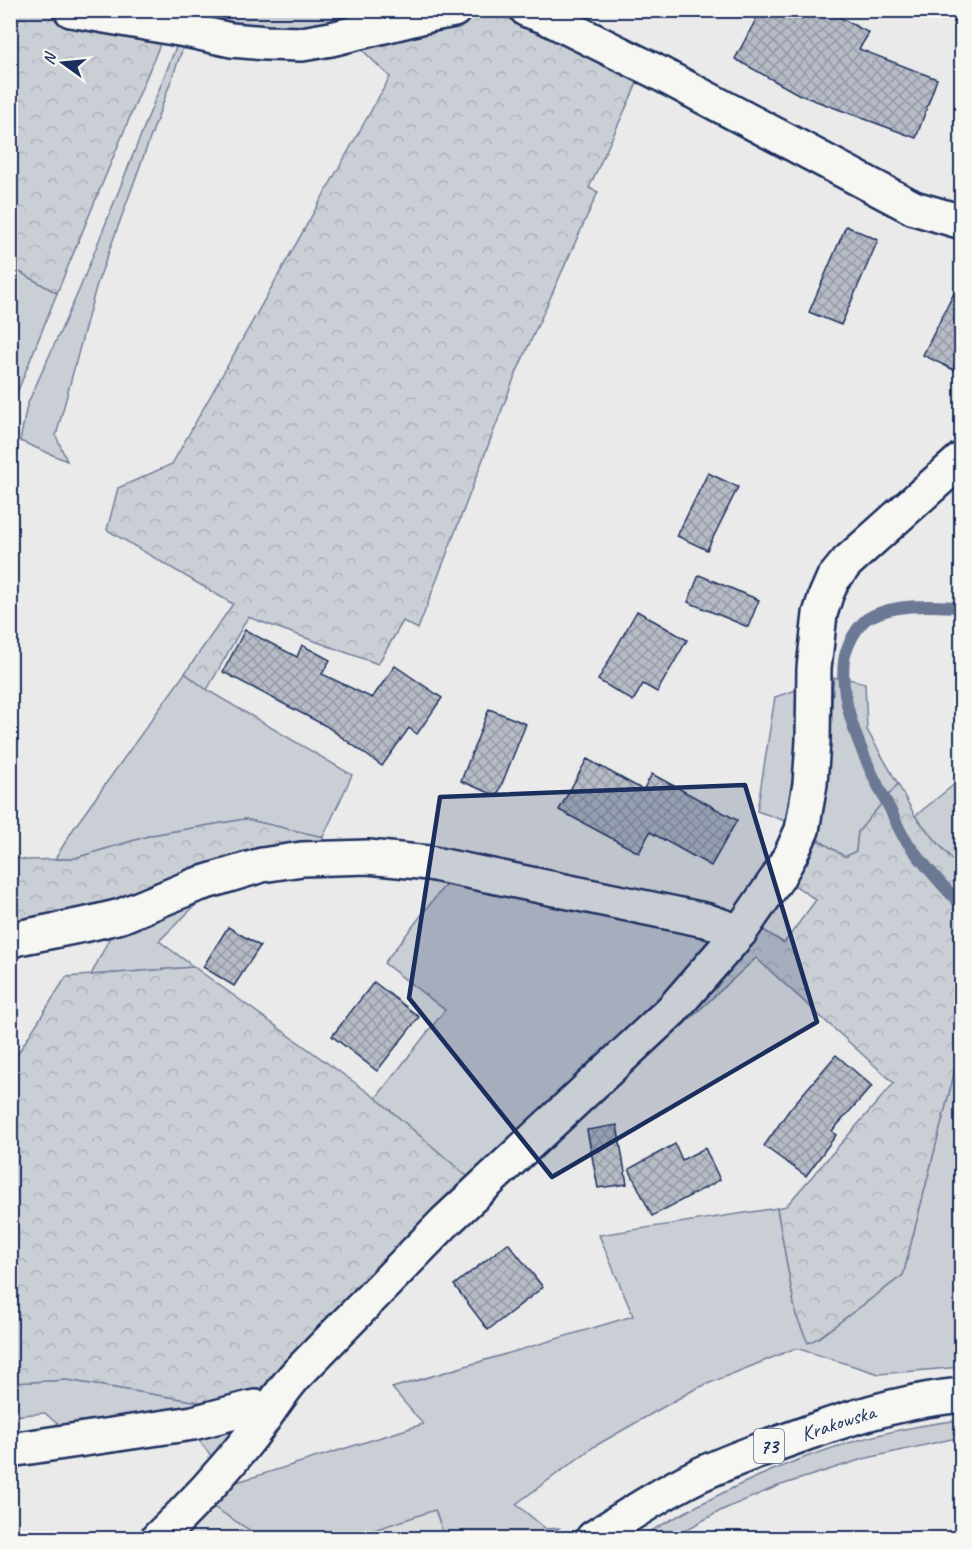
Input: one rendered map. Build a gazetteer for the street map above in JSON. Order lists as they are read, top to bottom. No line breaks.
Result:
{"streets":{"street":["Krakowska","73"]},"north":"left"}
